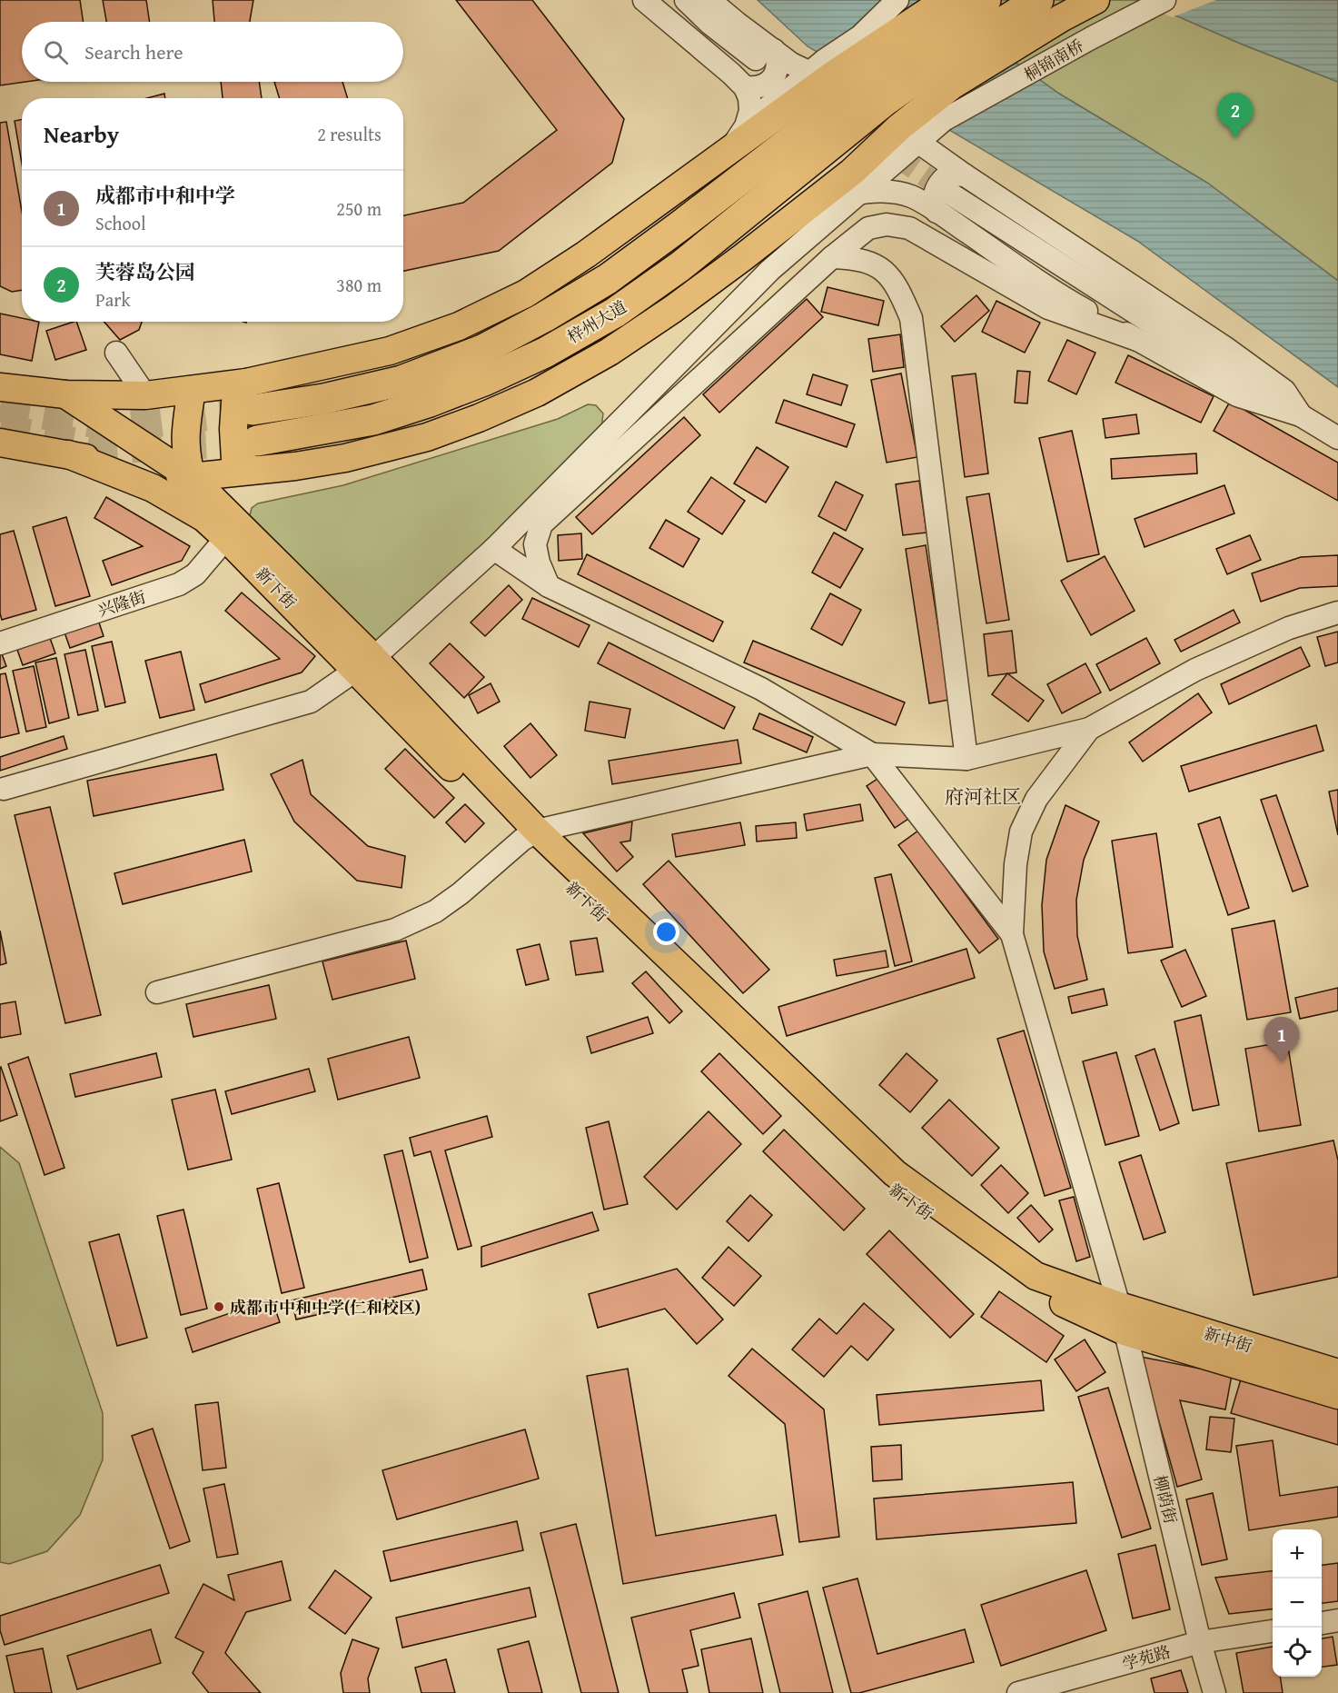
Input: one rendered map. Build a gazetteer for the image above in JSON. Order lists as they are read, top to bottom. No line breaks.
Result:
{"streets":{"highway":["梓州大道"],"main road":["桐锦南桥","新下街","新中街"],"street":["兴隆街","柳荫街","学苑路"]},"crossings":[["桐锦南桥","新下街"],["新下街","兴隆街"],["新下街","新中街"],["新下街","柳荫街"],["新中街","柳荫街"],["柳荫街","学苑路"]],"districts":["府河社区"],"places":["成都市中和中学(仁和校区)"],"page":{"search":"Search here","pins":["2","1"],"heading":["Nearby","2 results"],"list":[{"mark":"1","name":"成都市中和中学","note":"School","value":"250 m"},{"mark":"2","name":"芙蓉岛公园","note":"Park","value":"380 m"}],"map_buttons":["+","−"]}}
